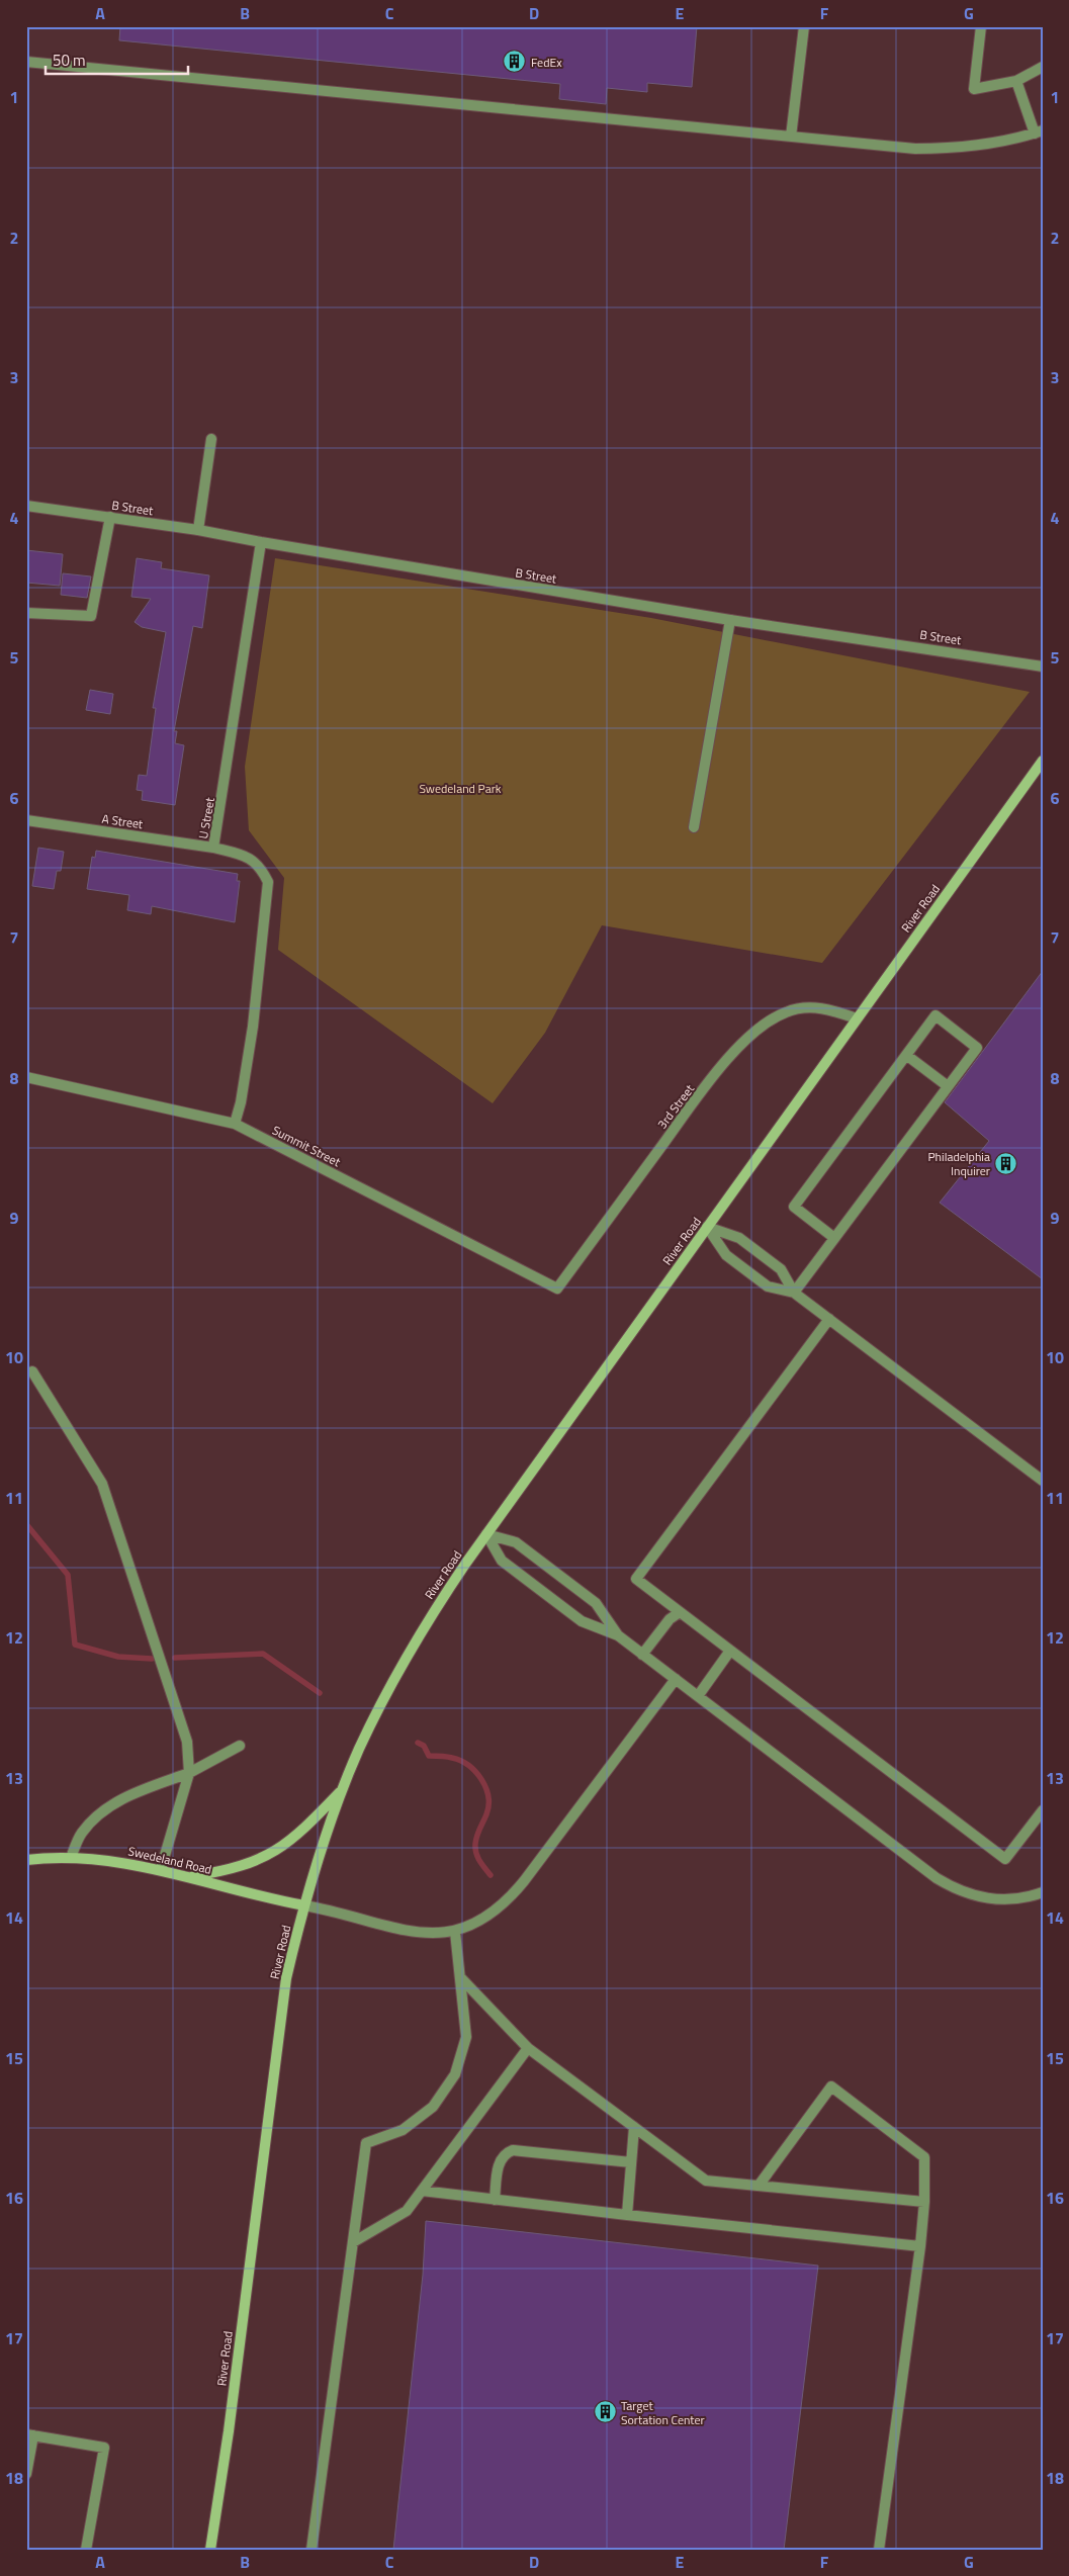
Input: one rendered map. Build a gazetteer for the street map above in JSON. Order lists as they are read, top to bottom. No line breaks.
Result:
{"streets":{"main road":["River Road","Swedeland Road"],"street":["B Street","U Street","A Street","3rd Street","Summit Street"]},"crossings":[["B Street","U Street"],["U Street","A Street"],["U Street","Summit Street"],["River Road","3rd Street"],["River Road","Swedeland Road"],["3rd Street","Summit Street"]],"parks":["Swedeland Park"],"places":{"building":["FedEx","Philadelphia Inquirer","Target Sortation Center"]},"scale_bar":"50 m","grid":{"columns":["A","B","C","D","E","F","G"],"rows":["1","2","3","4","5","6","7","8","9","10","11","12","13","14","15","16","17","18"]}}
